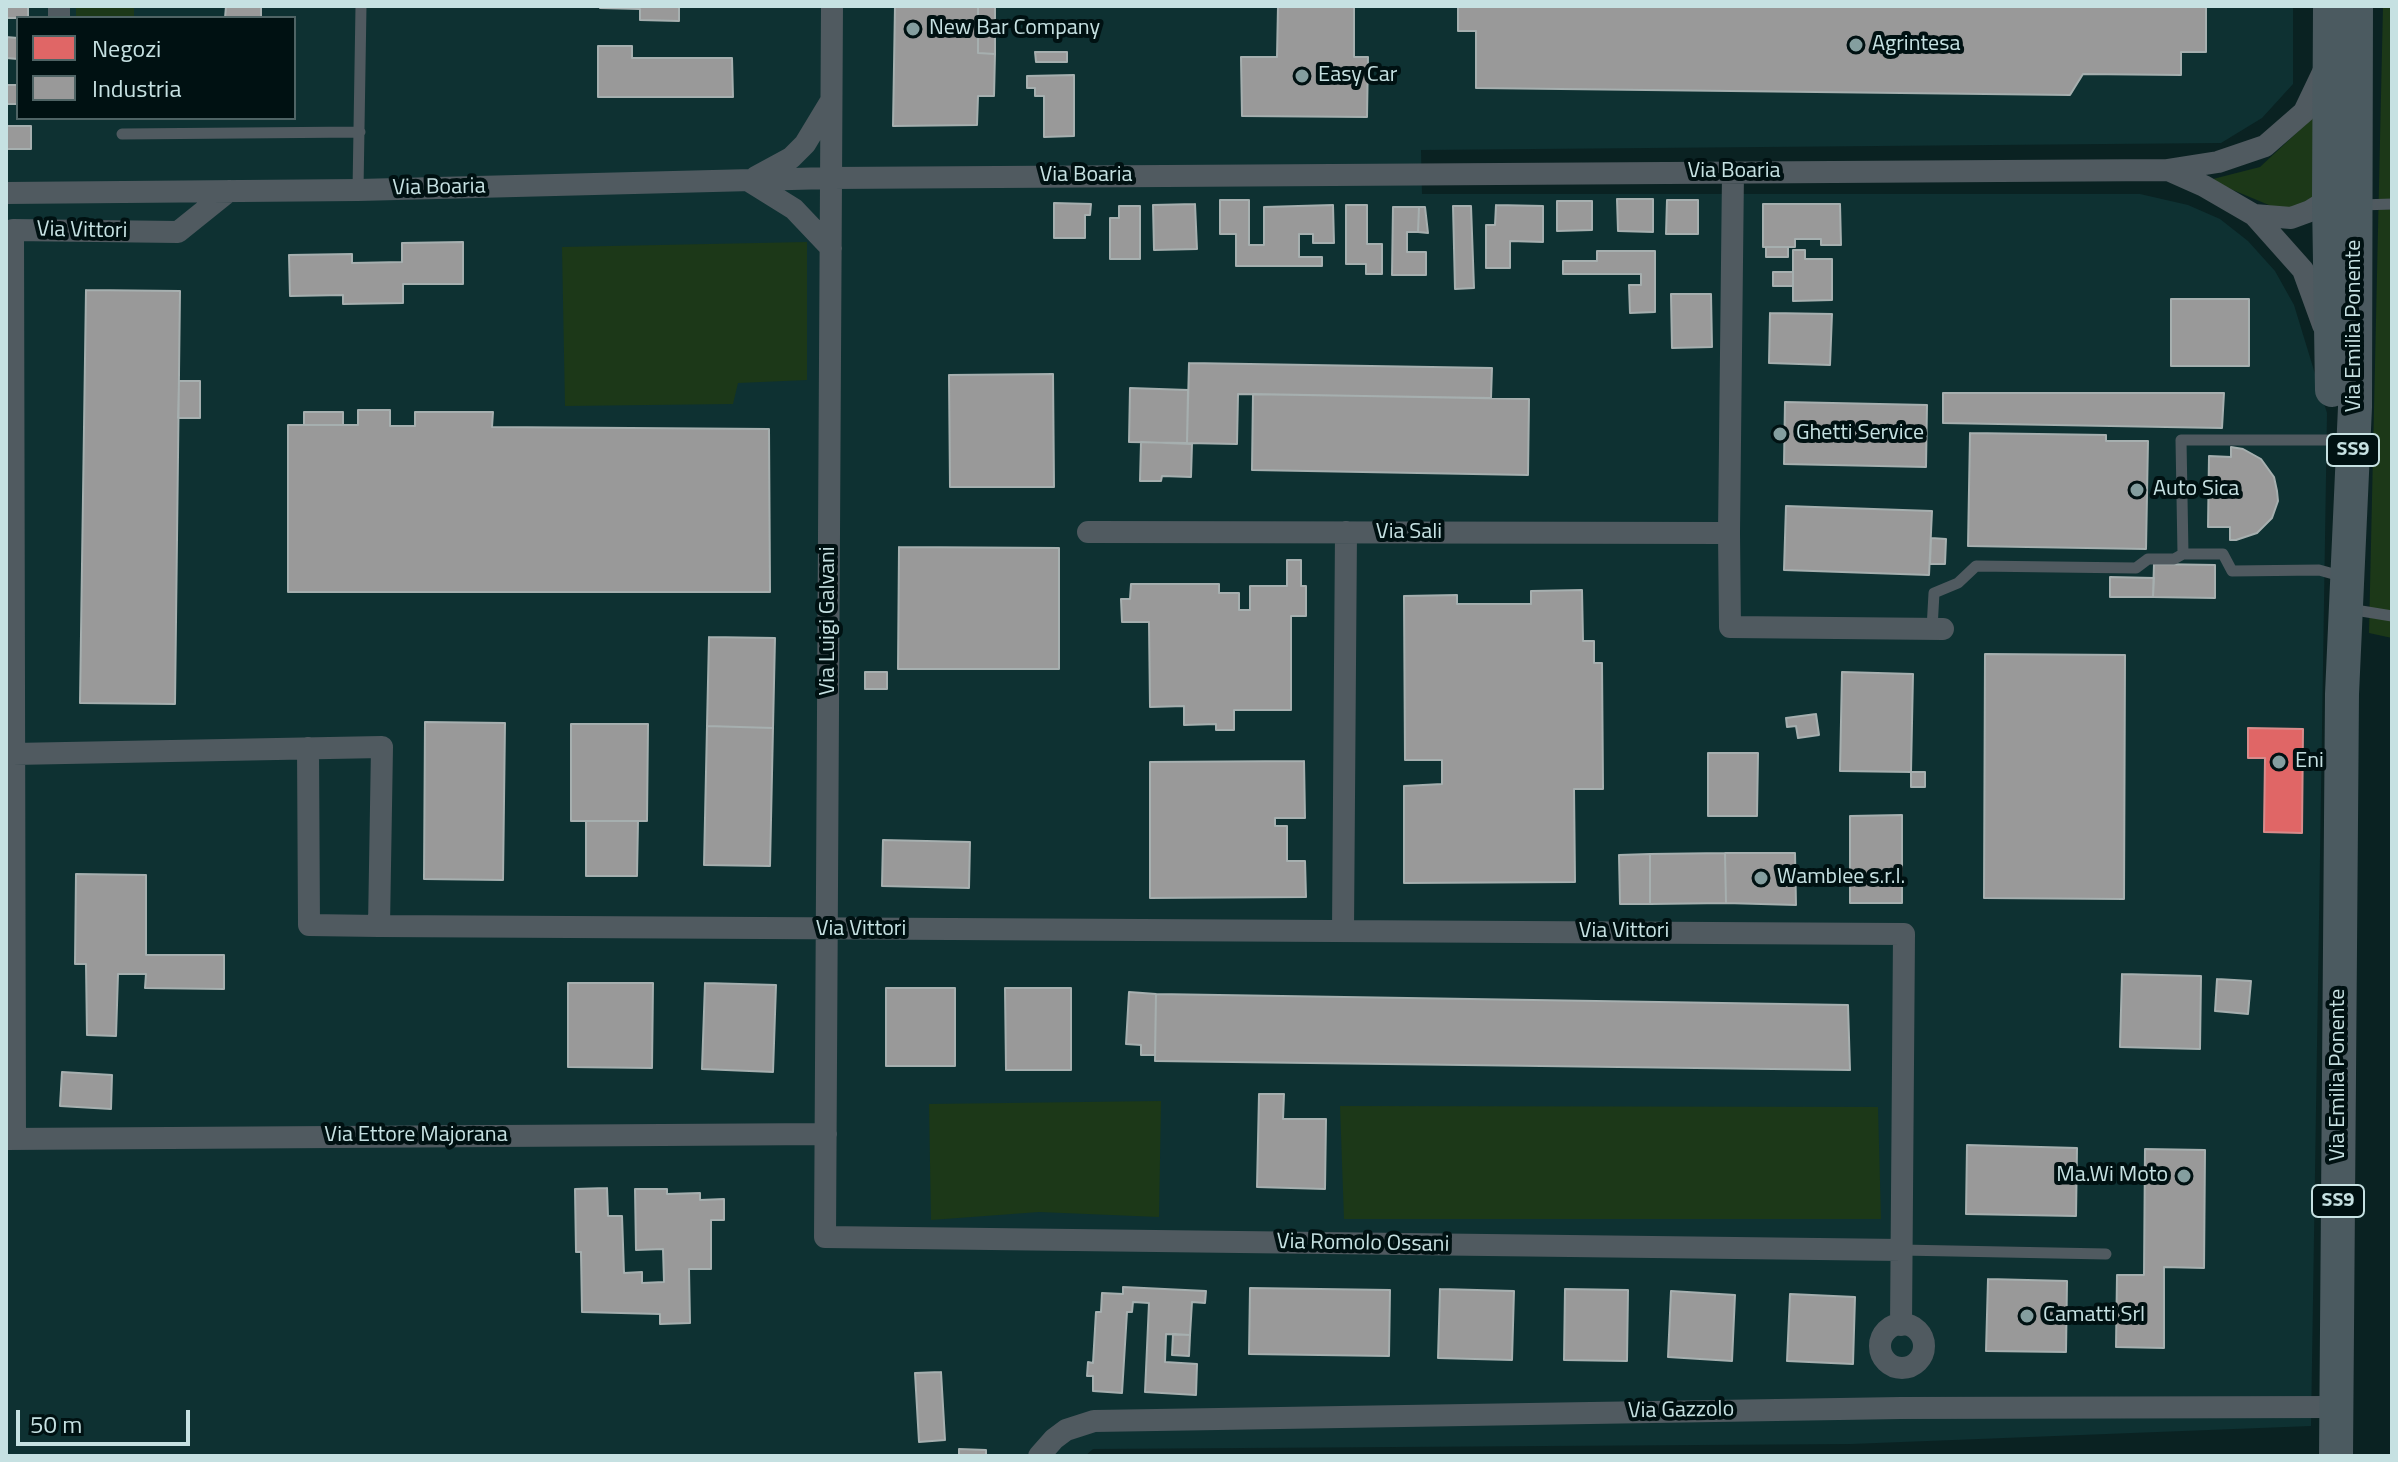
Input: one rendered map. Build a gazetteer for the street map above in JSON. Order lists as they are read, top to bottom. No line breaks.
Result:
{"streets":{"main road":["Via Emilia Ponente","SS9"],"street":["Via Boaria","Via Vittori","Via Sali","Via Luigi Galvani","Via Ettore Majorana","Via Romolo Ossani","Via Gazzolo"]},"crossings":[["Via Boaria","Via Vittori"],["Via Boaria","Via Emilia Ponente"],["Via Boaria","Via Luigi Galvani"],["Via Vittori","Via Luigi Galvani"],["Via Vittori","Via Ettore Majorana"],["Via Vittori","Via Romolo Ossani"],["Via Emilia Ponente","Via Gazzolo"],["Via Luigi Galvani","Via Ettore Majorana"],["Via Luigi Galvani","Via Romolo Ossani"]],"places":["New Bar Company","Agrintesa","Easy Car","Ghetti Service","Auto Sica","Eni","Wamblee s.r.l.","Ma.Wi Moto","Camatti Srl"],"legend":["Negozi","Industria"],"scale_bar":"50 m"}
